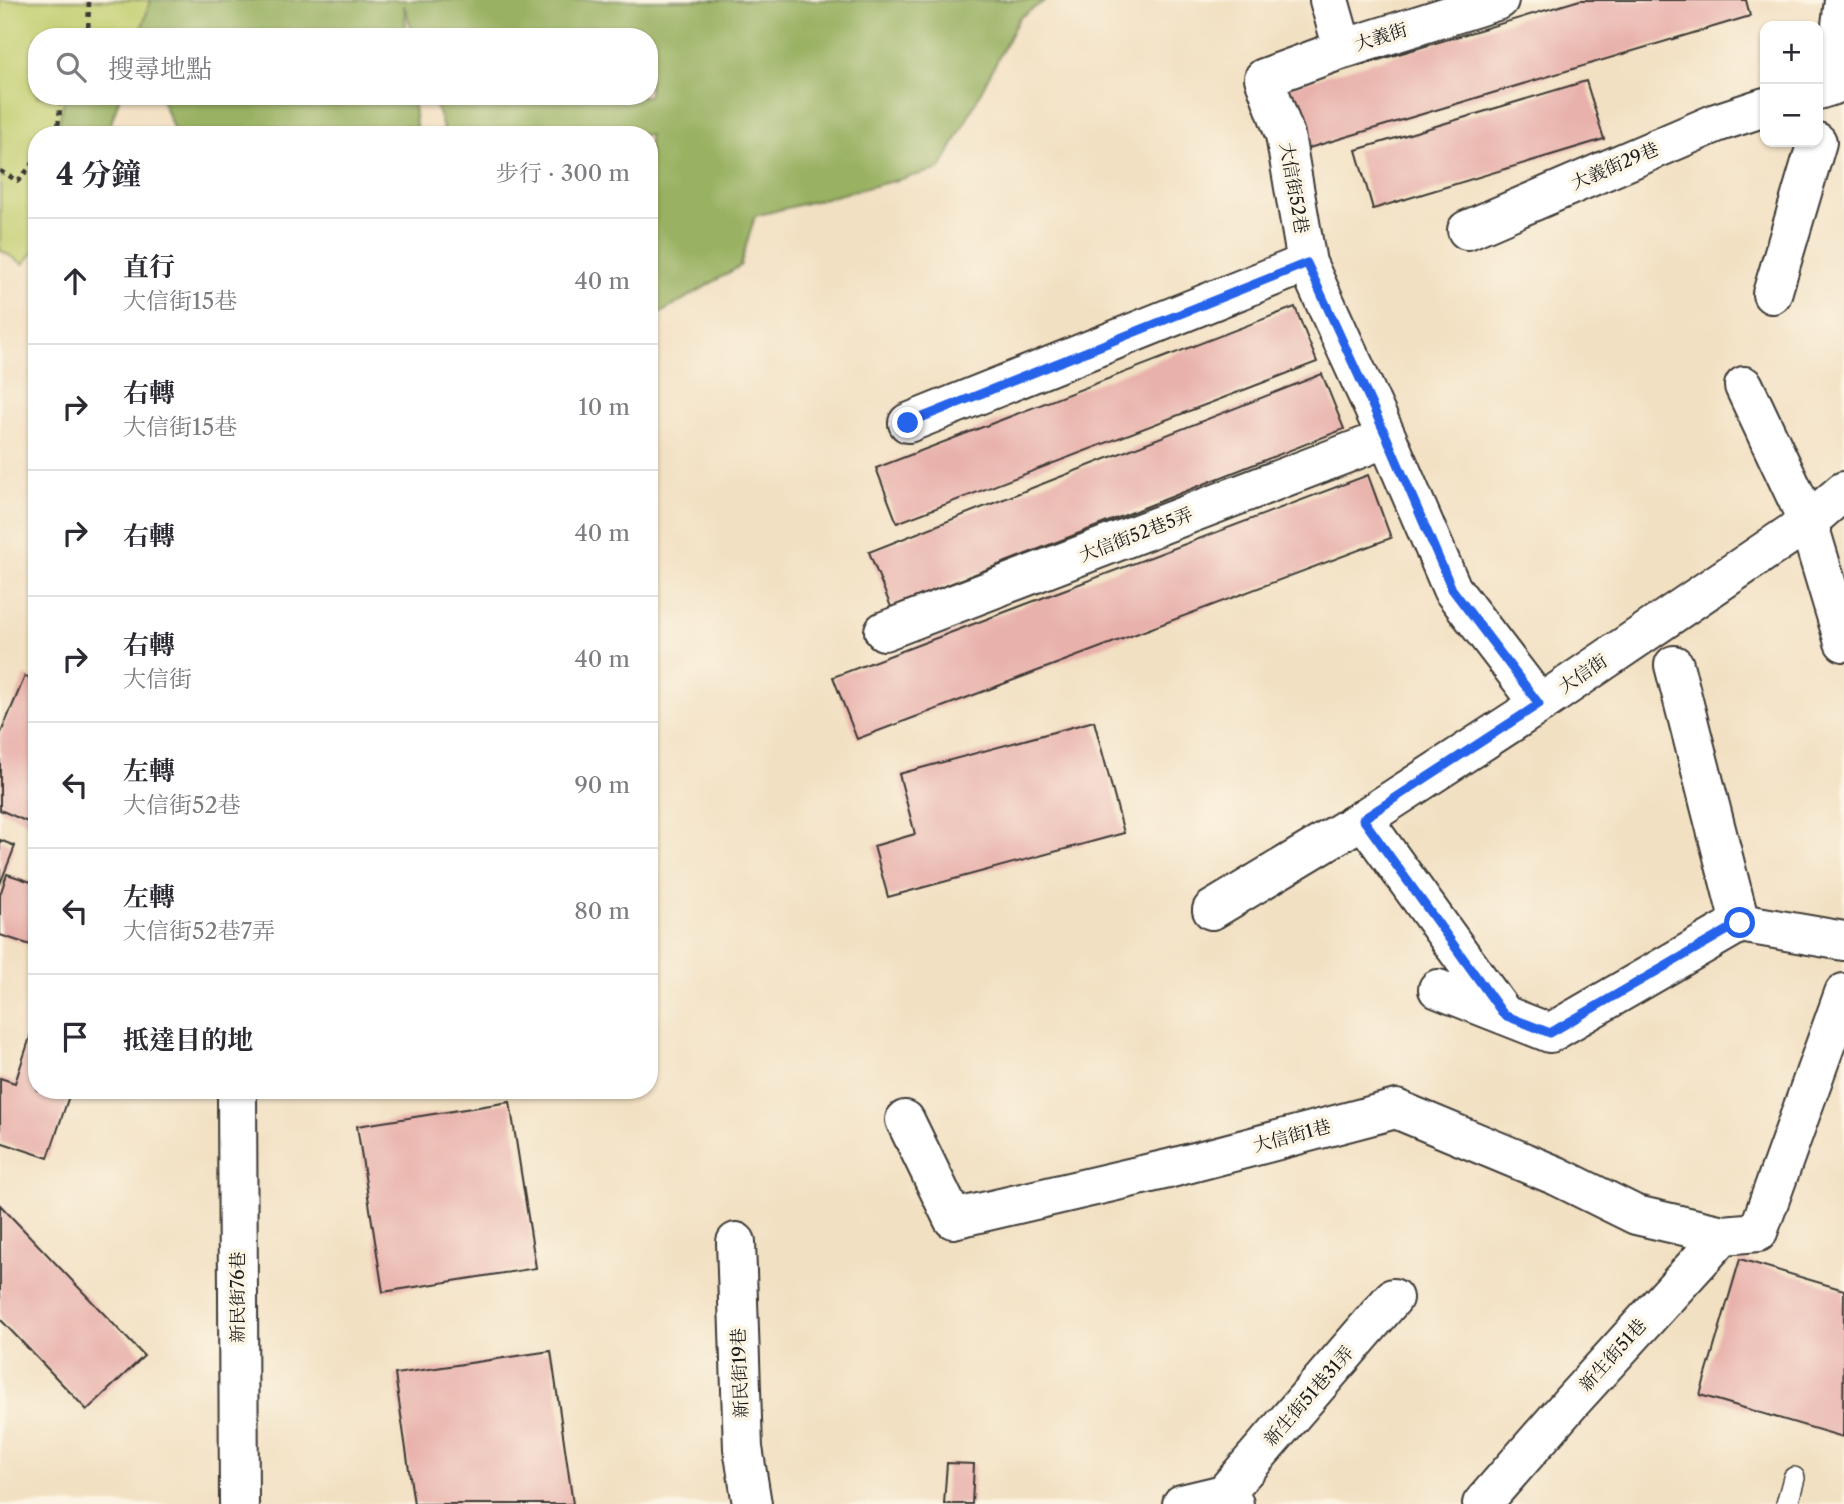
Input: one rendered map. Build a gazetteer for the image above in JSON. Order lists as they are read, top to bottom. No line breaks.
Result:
{"streets":{"street":["大義街","大義街29巷","大信街52巷","大信街52巷5弄","大信街","大信街1巷","新民街76巷","新生街51巷","新民街19巷","新生街51巷31弄"]},"crossings":[["大義街","大信街52巷"],["大信街52巷","大信街52巷5弄"],["大信街52巷","大信街"],["大信街1巷","新生街51巷"]],"page":{"map_buttons":["+","−"],"search":"搜尋地點","heading":["4 分鐘","步行 · 300 m"],"list":[["直行","大信街15巷","40 m"],["右轉","大信街15巷","10 m"],["右轉","40 m"],["右轉","大信街","40 m"],["左轉","大信街52巷","90 m"],["左轉","大信街52巷7弄","80 m"],"抵達目的地"]}}
